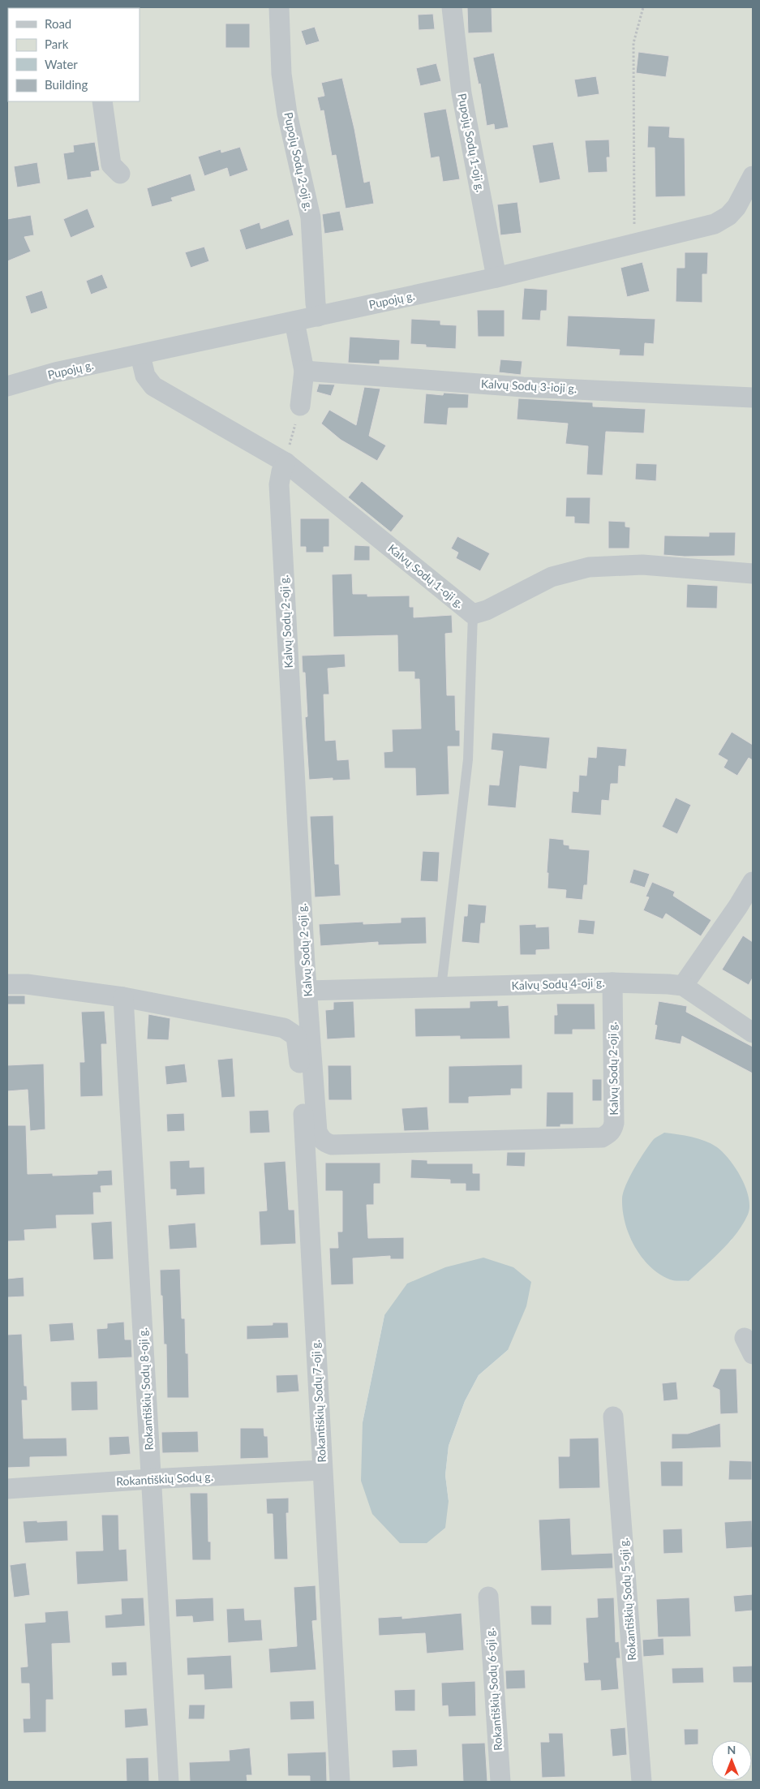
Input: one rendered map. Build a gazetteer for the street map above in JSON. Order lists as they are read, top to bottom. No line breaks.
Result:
{"streets":{"street":["Pupojų Sodų 1-oji g.","Pupojų Sodų 2-oji g.","Pupojų g.","Kalvų Sodų 3-ioji g.","Kalvų Sodų 1-oji g.","Kalvų Sodų 2-oji g.","Kalvų Sodų 4-oji g.","Rokantiškių Sodų 8-oji g.","Rokantiškių Sodų 7-oji g.","Rokantiškių Sodų g.","Rokantiškių Sodų 5-oji g.","Rokantiškių Sodų 6-oji g."]},"crossings":[["Pupojų Sodų 1-oji g.","Pupojų g."],["Pupojų Sodų 2-oji g.","Pupojų g."],["Pupojų g.","Kalvų Sodų 1-oji g."],["Kalvų Sodų 1-oji g.","Kalvų Sodų 2-oji g."],["Kalvų Sodų 2-oji g.","Kalvų Sodų 4-oji g."],["Rokantiškių Sodų 8-oji g.","Rokantiškių Sodų 7-oji g."],["Rokantiškių Sodų 8-oji g.","Rokantiškių Sodų g."],["Rokantiškių Sodų 7-oji g.","Rokantiškių Sodų g."]],"legend":["Road","Park","Water","Building"],"north":"top"}
